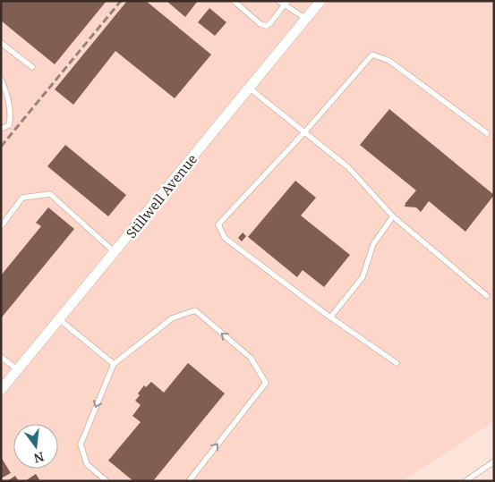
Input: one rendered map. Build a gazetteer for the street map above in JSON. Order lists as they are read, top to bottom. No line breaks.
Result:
{"streets":{"street":["Stillwell Avenue"]},"north":"bottom"}
